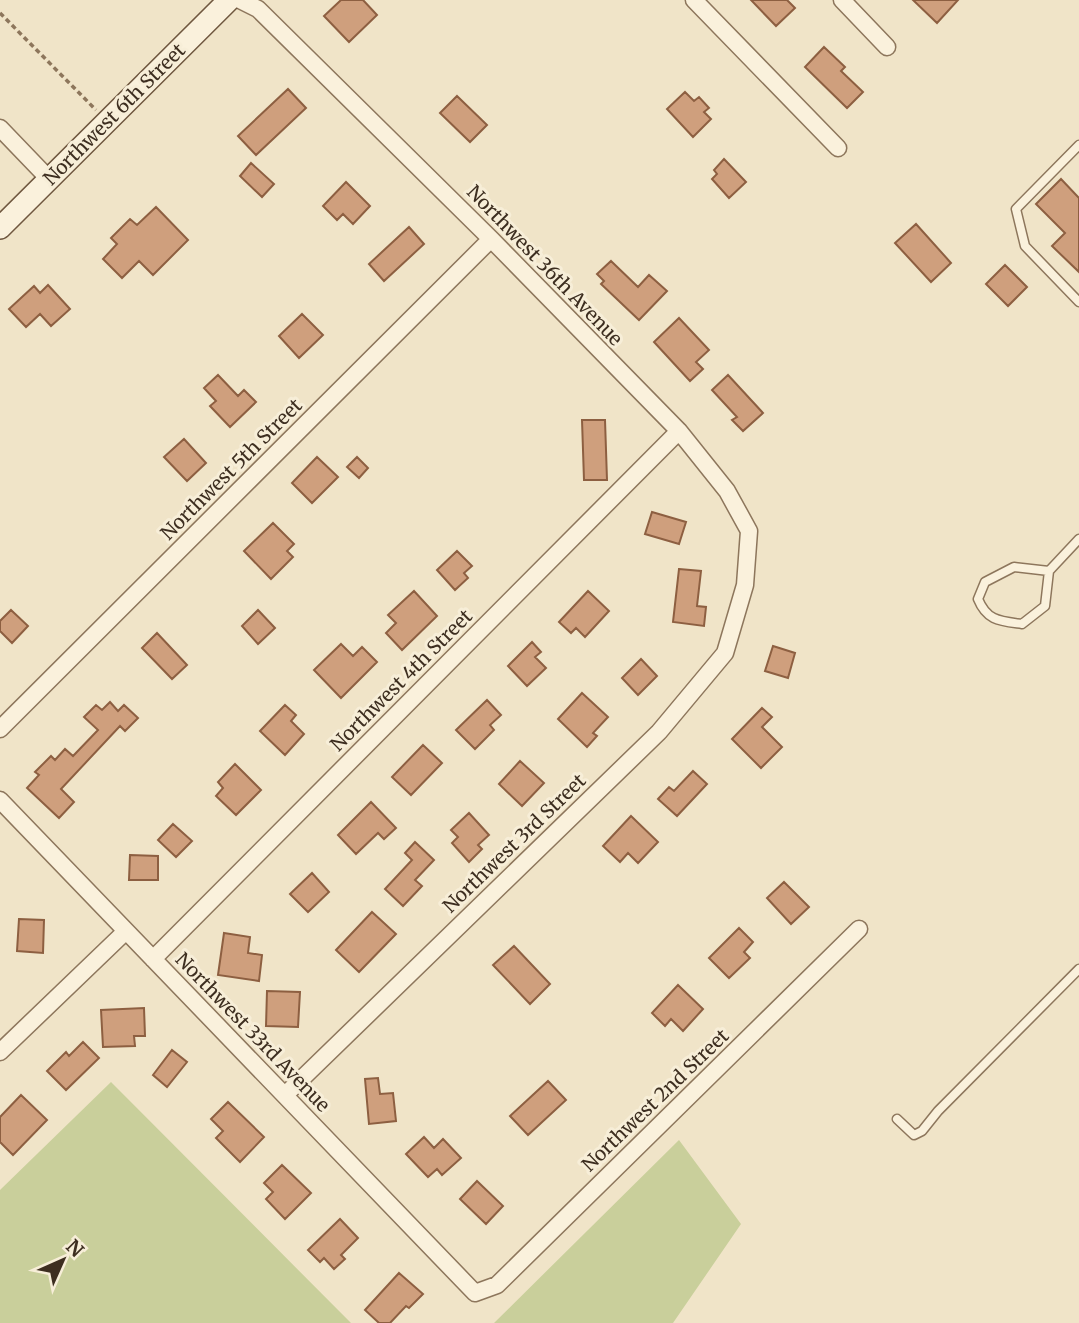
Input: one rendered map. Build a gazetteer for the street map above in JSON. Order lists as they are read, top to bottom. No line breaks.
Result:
{"streets":{"main road":["Northwest 6th Street"],"street":["Northwest 36th Avenue","Northwest 5th Street","Northwest 4th Street","Northwest 3rd Street","Northwest 33rd Avenue","Northwest 2nd Street"]},"crossings":[["Northwest 36th Avenue","Northwest 5th Street"],["Northwest 36th Avenue","Northwest 4th Street"],["Northwest 36th Avenue","Northwest 3rd Street"],["Northwest 4th Street","Northwest 33rd Avenue"],["Northwest 3rd Street","Northwest 33rd Avenue"],["Northwest 33rd Avenue","Northwest 2nd Street"]],"north":"top right"}
